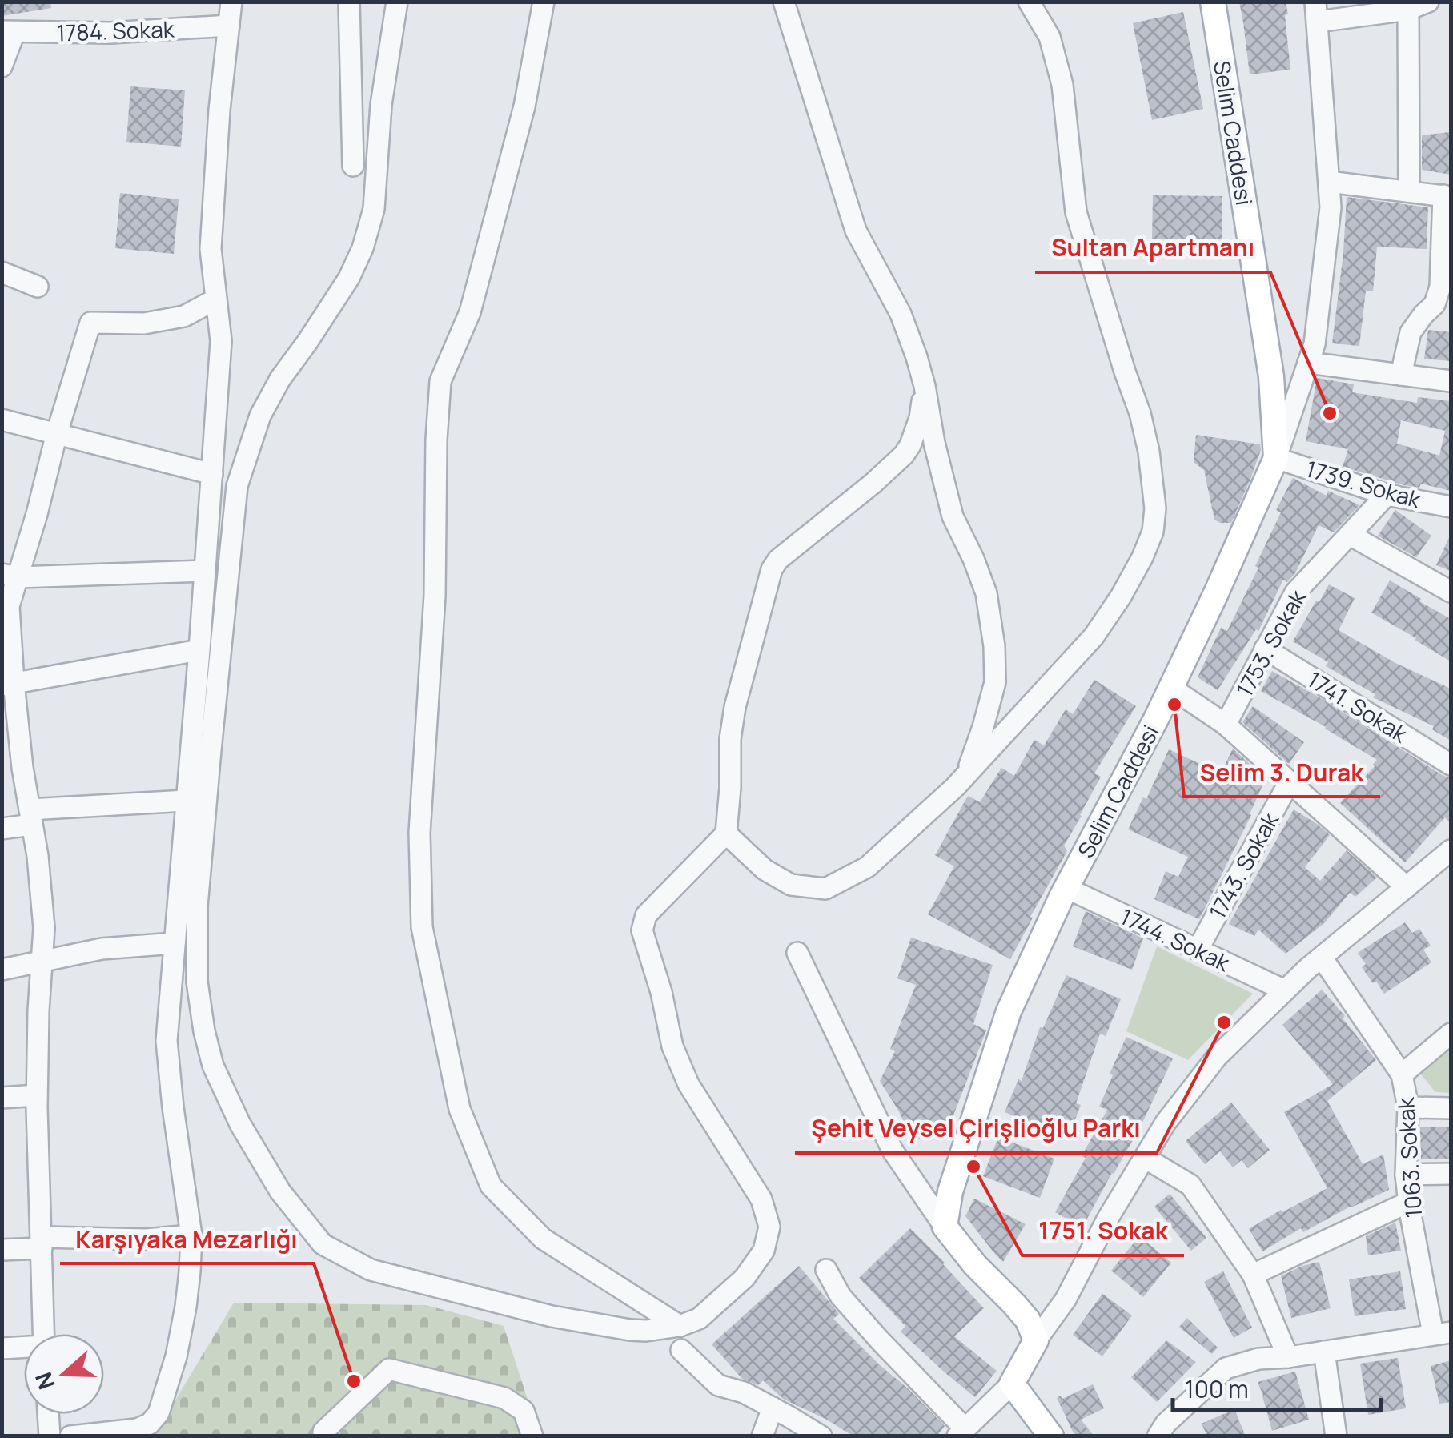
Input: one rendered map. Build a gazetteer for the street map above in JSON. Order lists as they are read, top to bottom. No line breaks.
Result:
{"streets":{"main road":["Selim Caddesi"],"street":["1784. Sokak","1739. Sokak","1753. Sokak","1741. Sokak","1743. Sokak","1744. Sokak","1063. Sokak"]},"crossings":[["Selim Caddesi","1739. Sokak"],["Selim Caddesi","1744. Sokak"],["1739. Sokak","1753. Sokak"],["1753. Sokak","1741. Sokak"],["1743. Sokak","1744. Sokak"]],"places":["Sultan Apartmanı","Selim 3. Durak","Şehit Veysel Çirişlioğlu Parkı","1751. Sokak","Karşıyaka Mezarlığı"],"scale_bar":"100 m","north":"left"}
